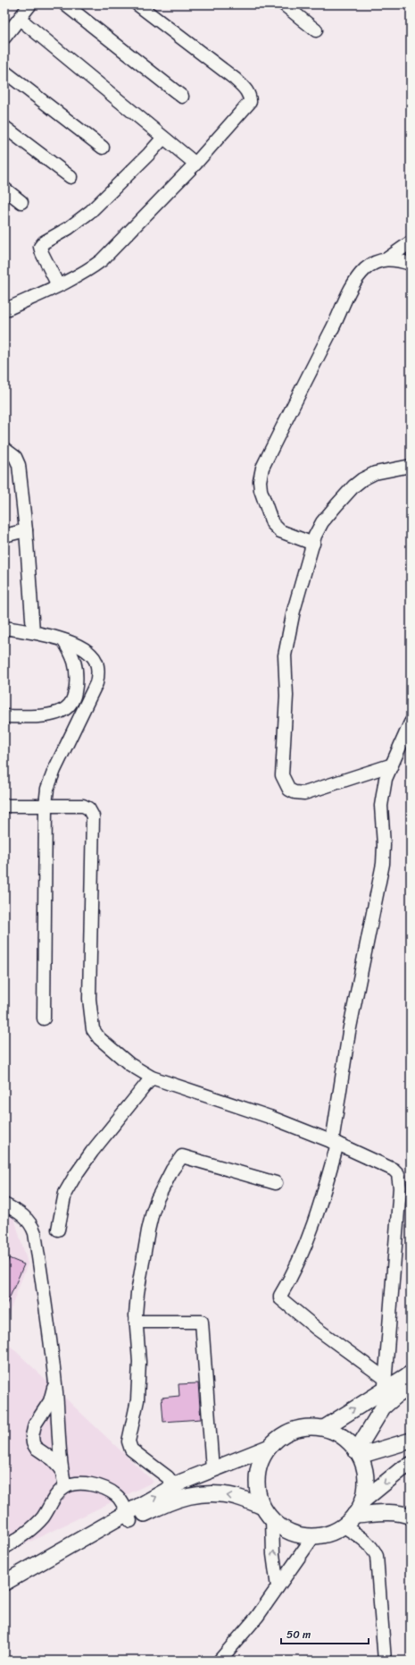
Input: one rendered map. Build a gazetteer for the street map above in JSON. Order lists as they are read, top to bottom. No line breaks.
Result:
{"scale_bar":"50 m"}
